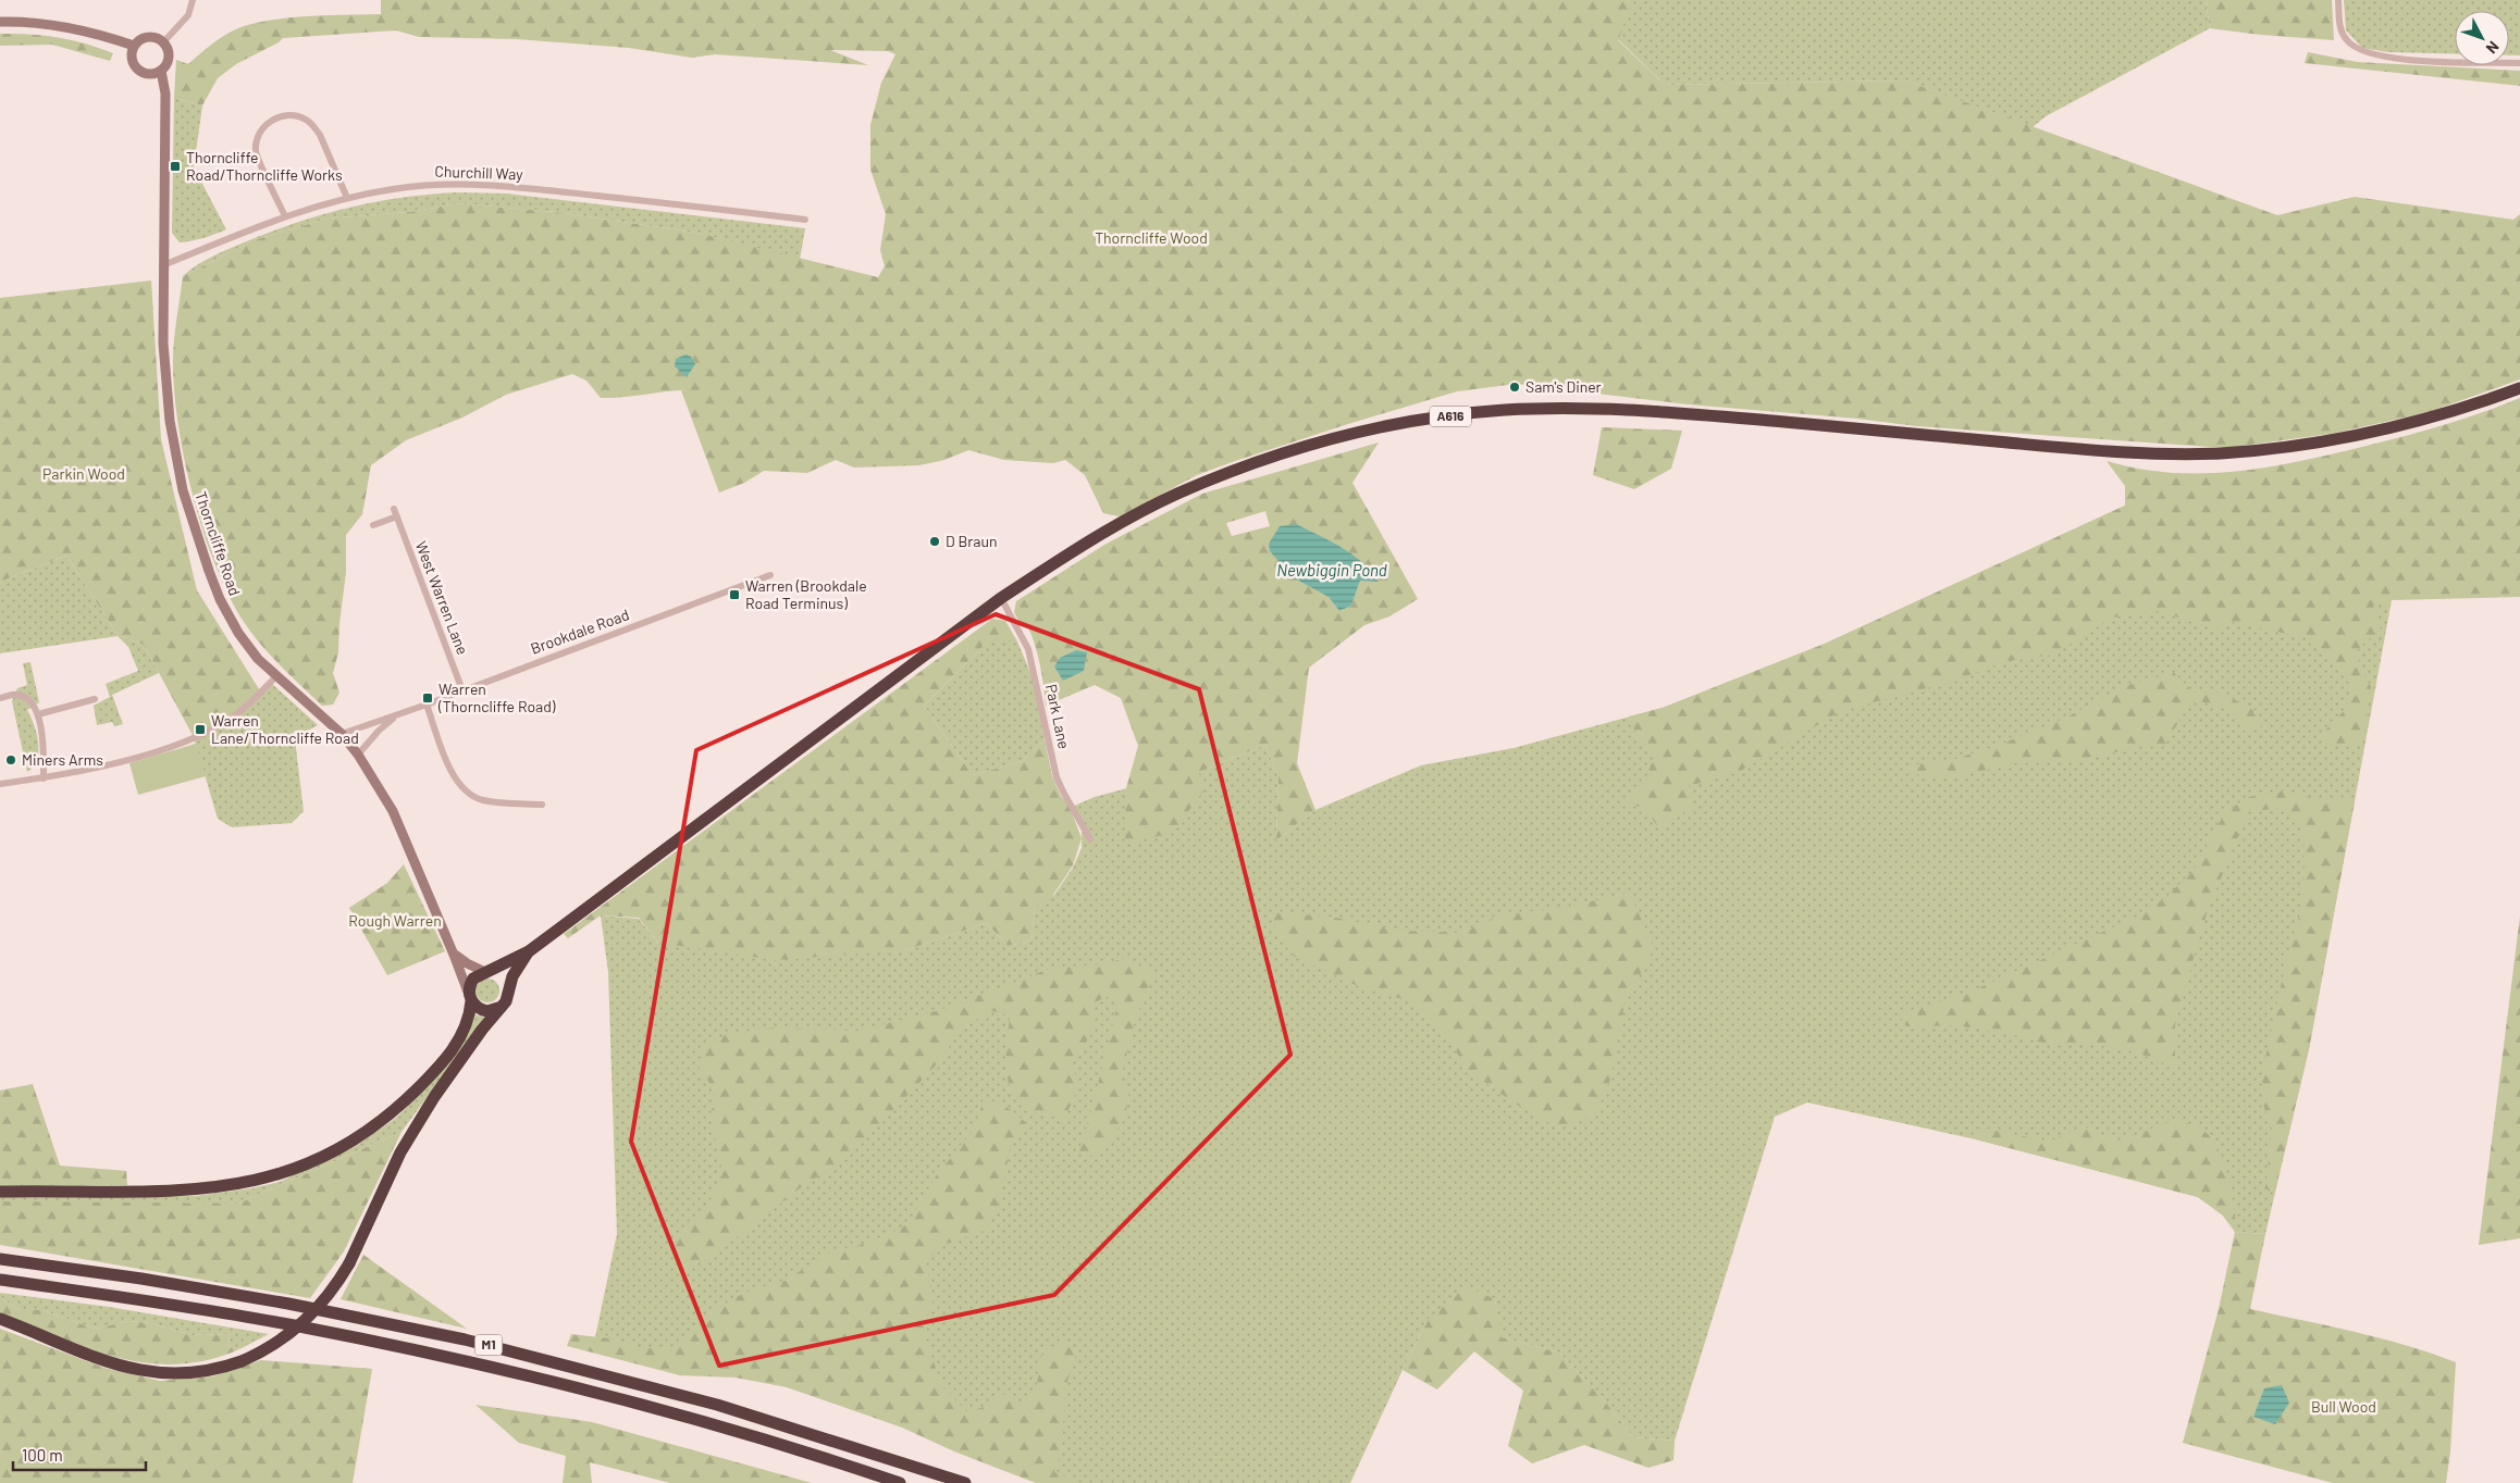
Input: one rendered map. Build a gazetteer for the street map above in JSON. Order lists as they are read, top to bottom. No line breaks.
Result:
{"streets":{"highway":["A616","M1"],"street":["Churchill Way","Thorncliffe Road","West Warren Lane","Brookdale Road","Park Lane"]},"crossings":[["Churchill Way","Thorncliffe Road"],["A616","Thorncliffe Road"],["A616","Park Lane"],["Thorncliffe Road","Brookdale Road"],["West Warren Lane","Brookdale Road"]],"water":["Newbiggin Pond"],"parks":["Thorncliffe Wood","Parkin Wood","Rough Warren","Bull Wood"],"places":{"transit":["Thorncliffe Road/Thorncliffe Works","Warren (Brookdale Road Terminus)","Warren (Thorncliffe Road)","Warren Lane/Thorncliffe Road"],"other":["Sam's Diner","D Braun","Miners Arms"]},"scale_bar":"100 m","north":"bottom right"}
